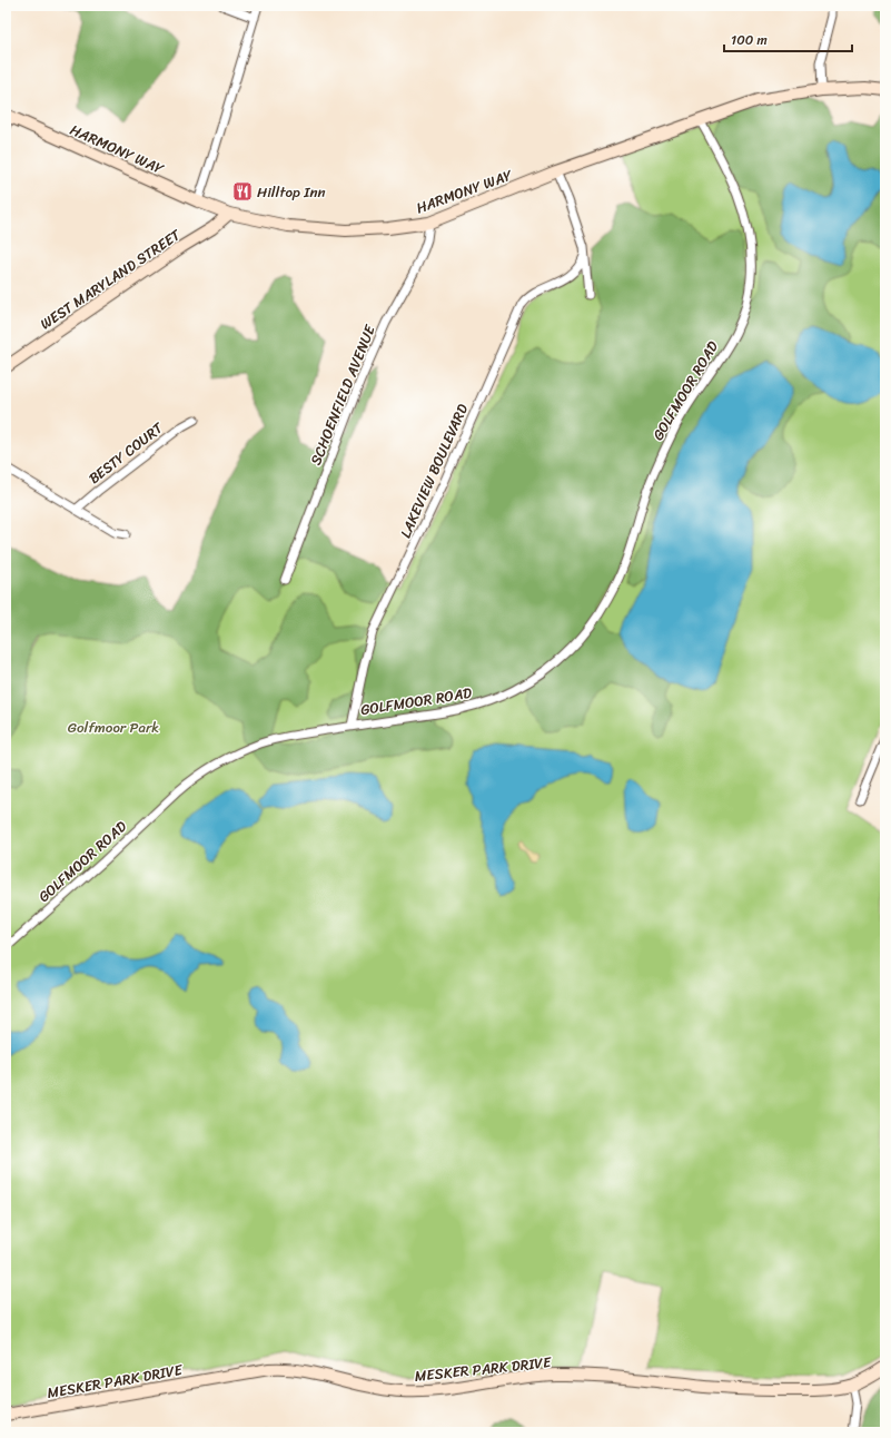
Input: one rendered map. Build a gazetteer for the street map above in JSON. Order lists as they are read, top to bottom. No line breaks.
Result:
{"streets":{"street":["HARMONY WAY","WEST MARYLAND STREET","GOLFMOOR ROAD","SCHOENFIELD AVENUE","BESTY COURT","LAKEVIEW BOULEVARD","MESKER PARK DRIVE"]},"crossings":[["HARMONY WAY","WEST MARYLAND STREET"],["HARMONY WAY","GOLFMOOR ROAD"],["HARMONY WAY","SCHOENFIELD AVENUE"],["GOLFMOOR ROAD","LAKEVIEW BOULEVARD"]],"parks":["Golfmoor Park"],"places":{"restaurant":["Hilltop Inn"]},"scale_bar":"100 m"}
